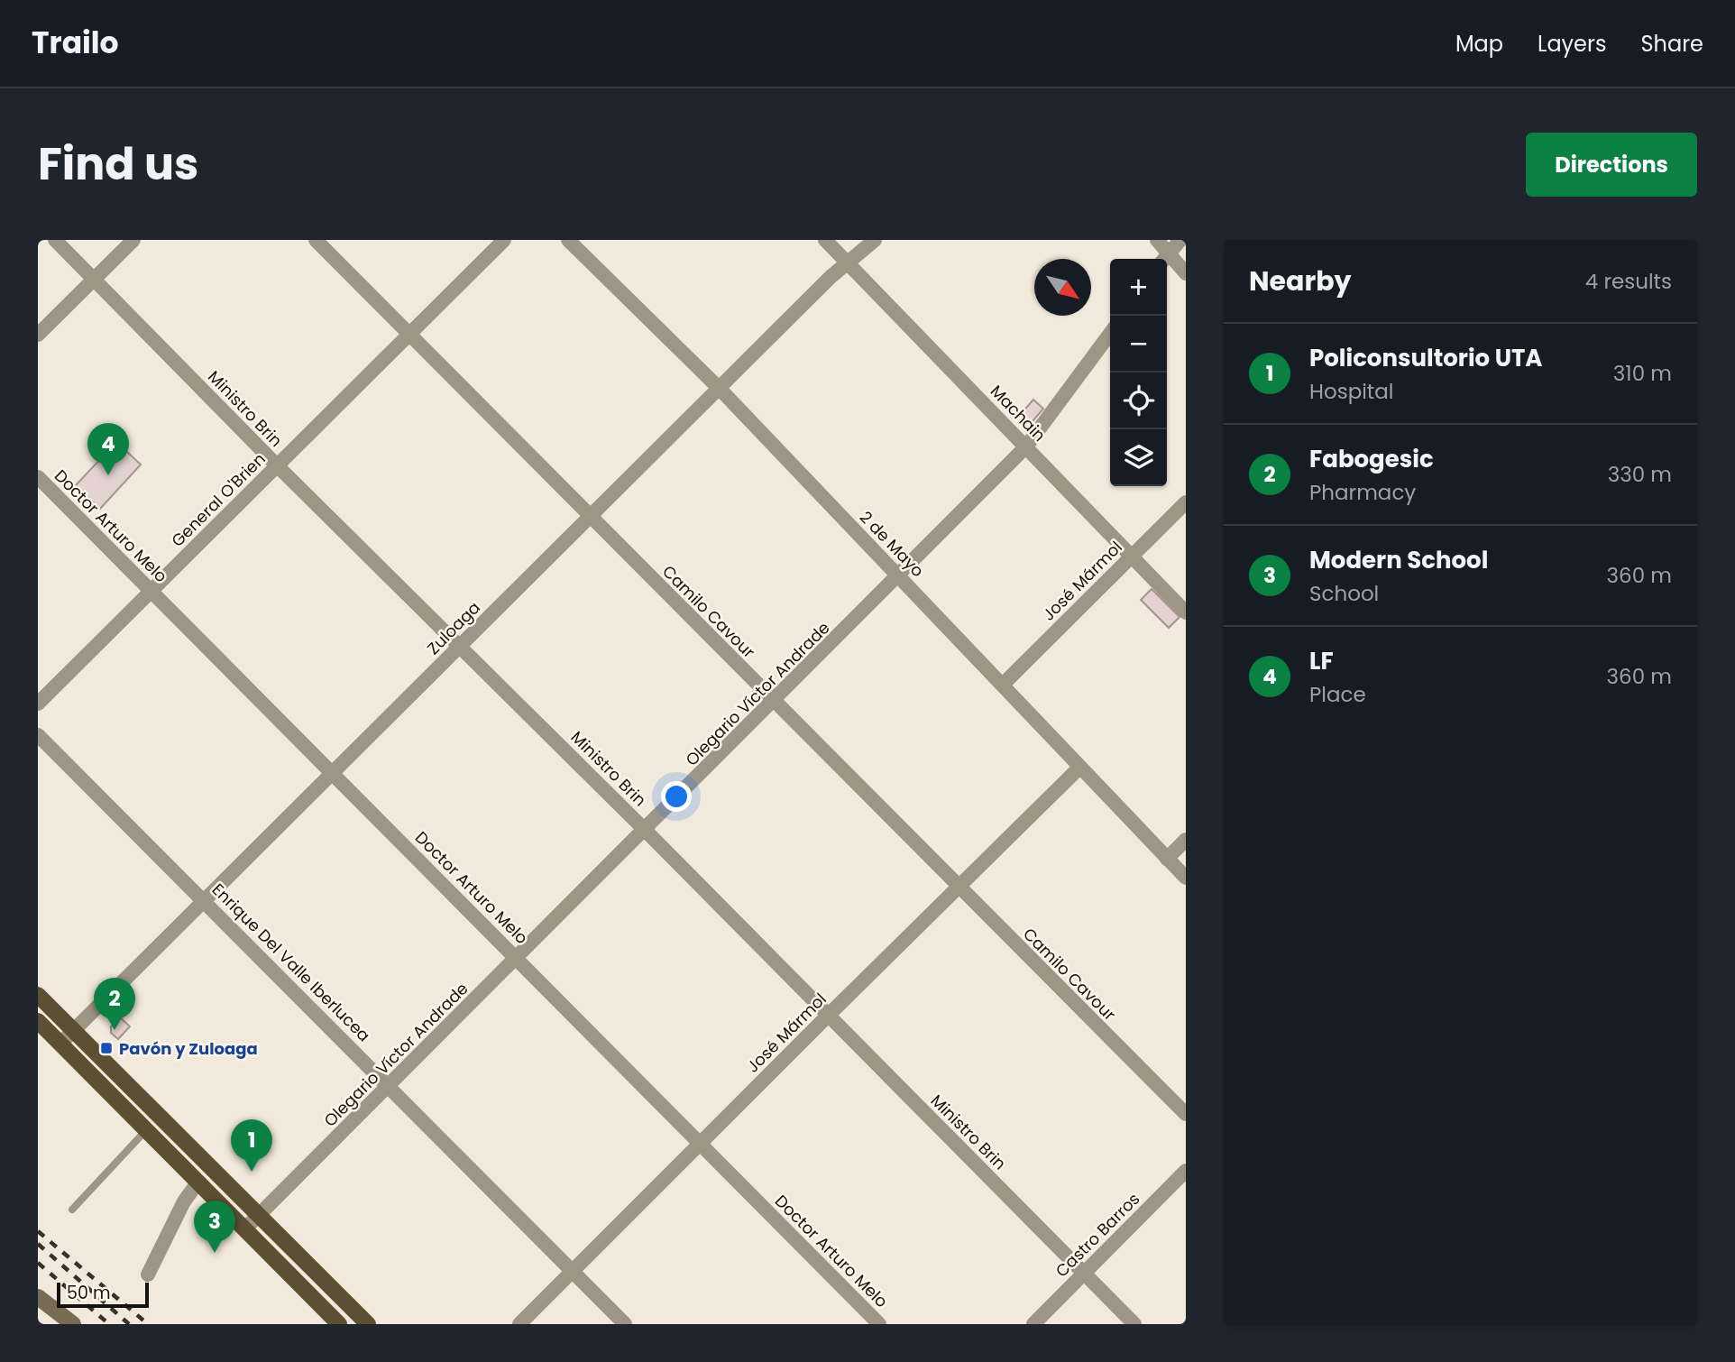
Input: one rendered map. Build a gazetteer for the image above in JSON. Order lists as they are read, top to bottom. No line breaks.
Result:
{"streets":{"street":["Ministro Brin","Machain","General O'Brien","Doctor Arturo Melo","2 de Mayo","José Mármol","Camilo Cavour","Zuloaga","Olegario Víctor Andrade","Enrique Del Valle Iberlucea","Castro Barros"]},"crossings":[["Ministro Brin","General O'Brien"],["Ministro Brin","José Mármol"],["Ministro Brin","Zuloaga"],["Ministro Brin","Olegario Víctor Andrade"],["Ministro Brin","Castro Barros"],["Machain","José Mármol"],["Machain","Zuloaga"],["Machain","Olegario Víctor Andrade"],["General O'Brien","Doctor Arturo Melo"],["General O'Brien","Camilo Cavour"],["Doctor Arturo Melo","José Mármol"],["Doctor Arturo Melo","Zuloaga"],["Doctor Arturo Melo","Olegario Víctor Andrade"],["2 de Mayo","José Mármol"],["2 de Mayo","Zuloaga"],["2 de Mayo","Olegario Víctor Andrade"],["José Mármol","Camilo Cavour"],["José Mármol","Enrique Del Valle Iberlucea"],["Camilo Cavour","Zuloaga"],["Camilo Cavour","Olegario Víctor Andrade"],["Zuloaga","Enrique Del Valle Iberlucea"],["Olegario Víctor Andrade","Enrique Del Valle Iberlucea"]],"places":{"transit":["Pavón y Zuloaga"]},"scale_bar":"50 m","north":"bottom right","page":{"header":"Trailo","nav":["Map","Layers","Share"],"title":"Find us","buttons":"Directions","heading":["Nearby","4 results"],"map_buttons":["+","−"],"list":[{"mark":"1","name":"Policonsultorio UTA","note":"Hospital","value":"310 m"},{"mark":"2","name":"Fabogesic","note":"Pharmacy","value":"330 m"},{"mark":"3","name":"Modern School","note":"School","value":"360 m"},{"mark":"4","name":"LF","note":"Place","value":"360 m"}],"pins":["4","2","1","3"],"scale":"50 m"}}
